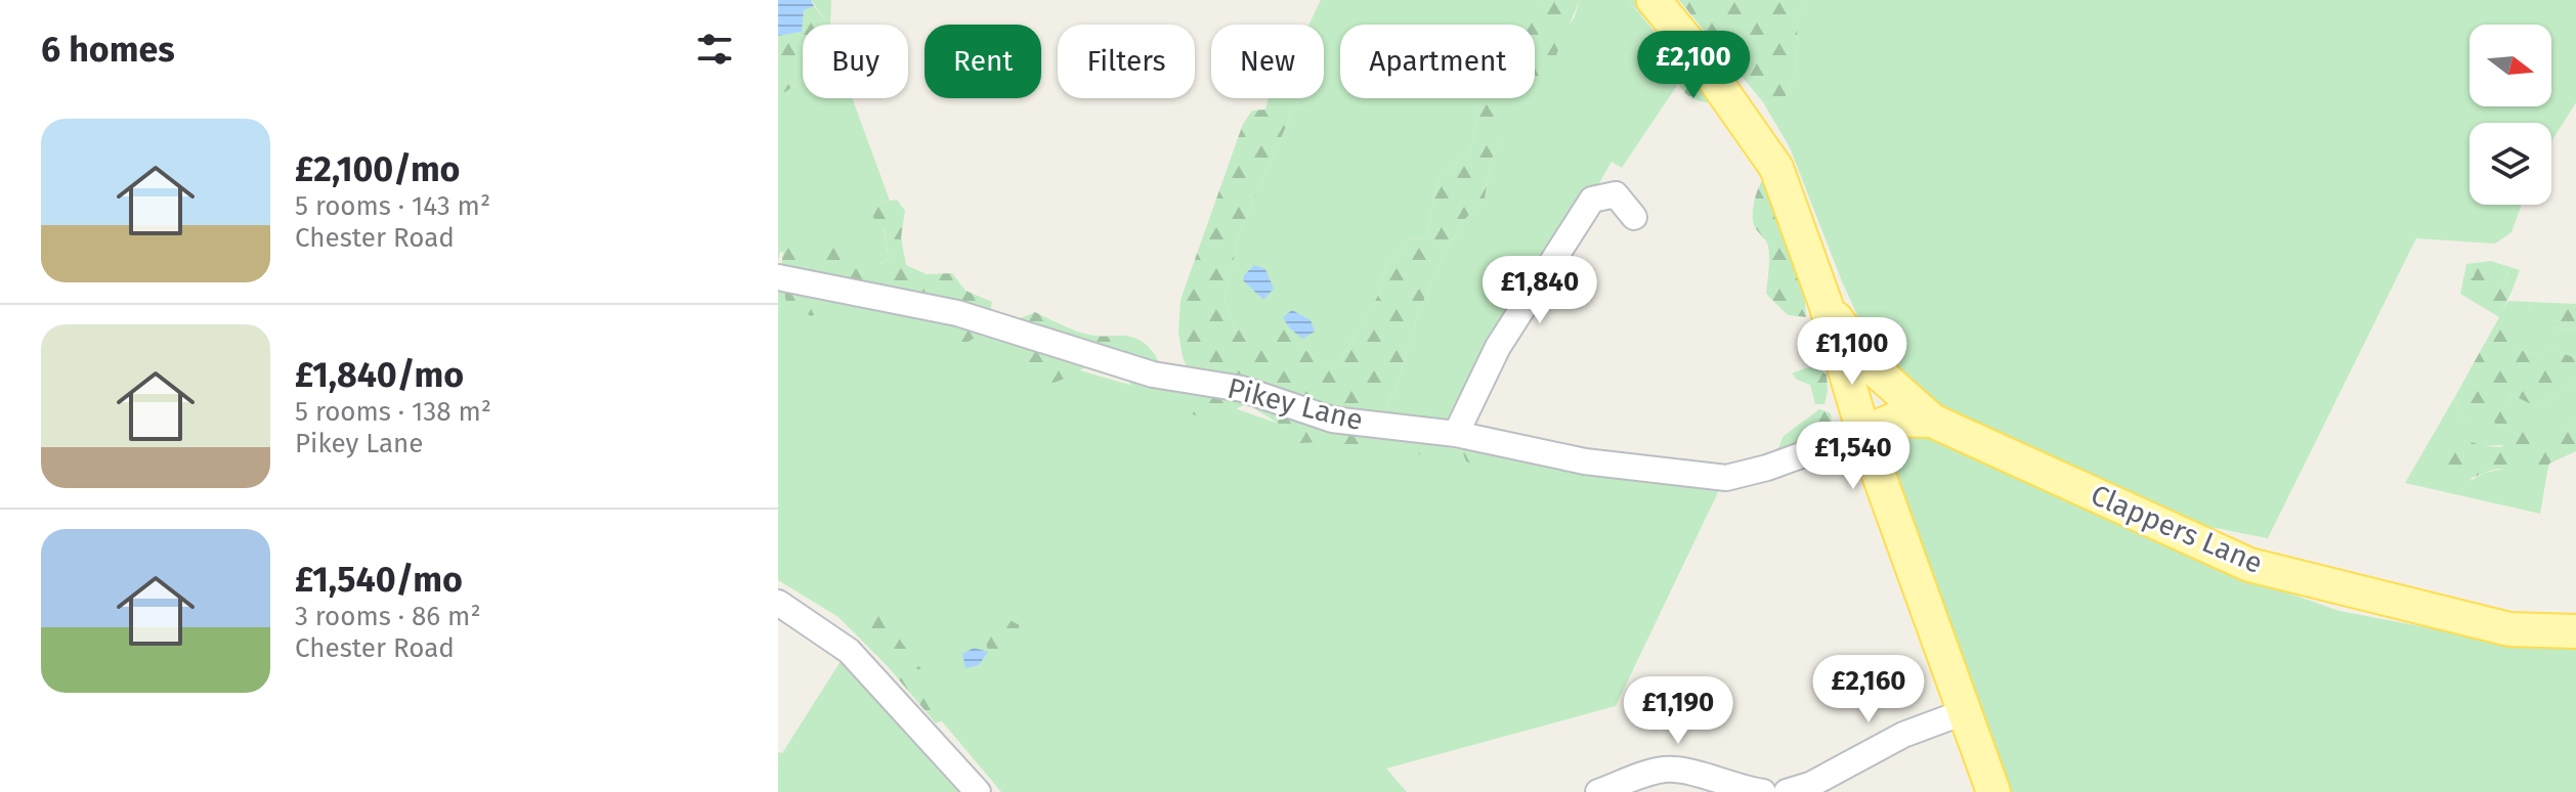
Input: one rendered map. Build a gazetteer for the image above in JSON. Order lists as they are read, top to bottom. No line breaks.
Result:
{"streets":{"main road":["Clappers Lane"],"street":["Pikey Lane"]},"crossings":[["Pikey Lane","Clappers Lane"]],"north":"right","page":{"heading":"6 homes","chip":["Buy","Rent","Filters","New","Apartment"],"price":["£2,100","£1,840","£1,100","£1,540","£2,160","£1,190"],"list":[{"name":"£2,100/mo","note":"5 rooms · 143 m² · Chester Road"},{"name":"£1,840/mo","note":"5 rooms · 138 m² · Pikey Lane"},{"name":"£1,540/mo","note":"3 rooms · 86 m² · Chester Road"}]}}
